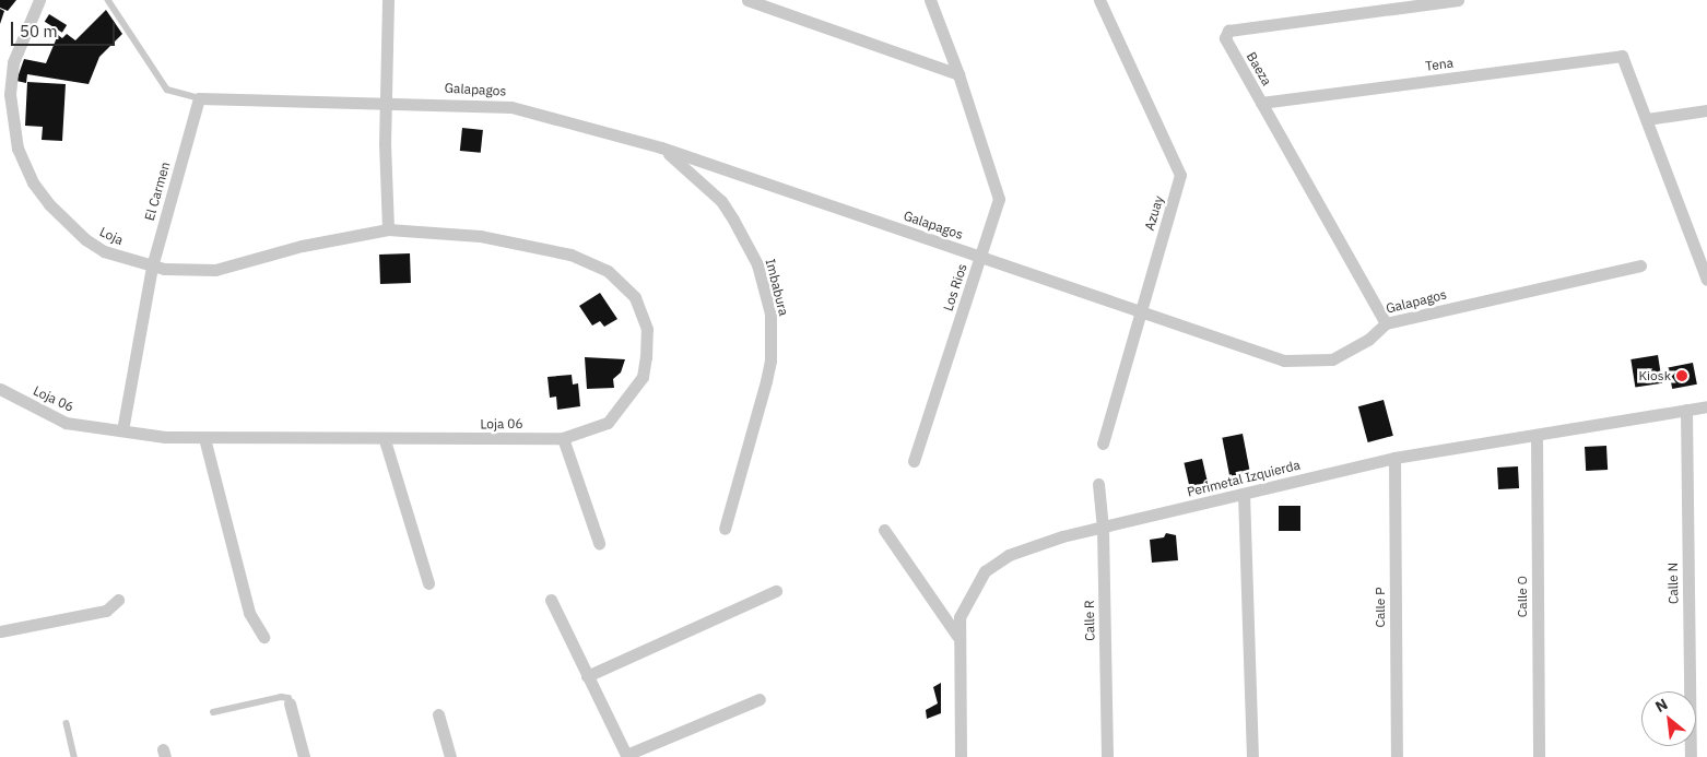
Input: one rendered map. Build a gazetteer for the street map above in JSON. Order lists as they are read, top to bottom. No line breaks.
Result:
{"streets":{"street":["Tena","Baeza","Galapagos","El Carmen","Azuay","Loja","Imbabura","Los Rios","Loja 06","Perimetal Izquierda","Calle N","Calle O","Calle P","Calle R"]},"crossings":[["Tena","Baeza"],["Baeza","Galapagos"],["Galapagos","El Carmen"],["Galapagos","Azuay"],["Galapagos","Imbabura"],["Galapagos","Los Rios"],["El Carmen","Loja"],["El Carmen","Loja 06"],["Loja","Loja 06"],["Perimetal Izquierda","Calle N"],["Perimetal Izquierda","Calle O"],["Perimetal Izquierda","Calle P"],["Perimetal Izquierda","Calle R"]],"places":["Kiosk"],"scale_bar":"50 m","north":"top left"}
